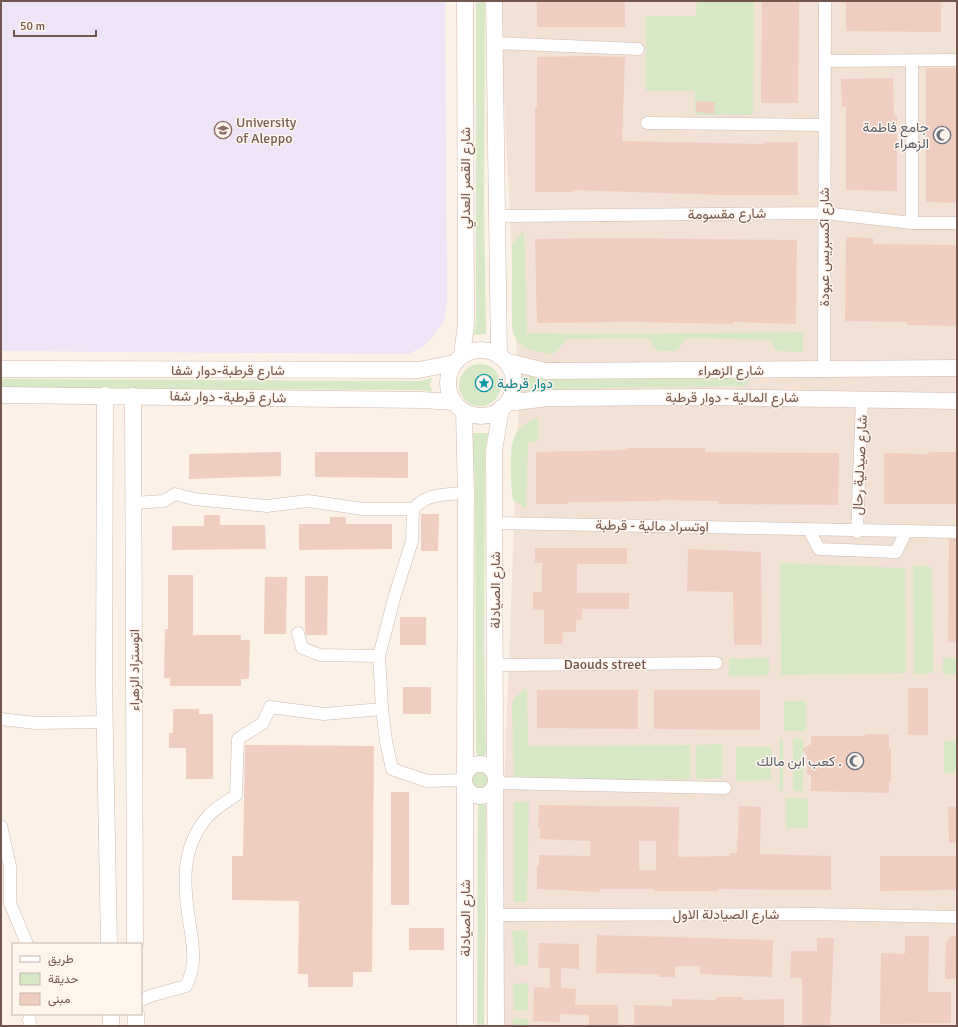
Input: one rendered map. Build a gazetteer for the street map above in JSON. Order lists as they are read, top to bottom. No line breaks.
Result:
{"streets":{"street":["شارع القصر العدلي","شارع مقسومة","شارع اكسبريس عبودة","شارع قرطبة-دوار شفا","شارع الزهراء","شارع قرطبة- دوار شفا","شارع المالية - دوار قرطبة","شارع صيدلية رحال","اوتسراد مالية - قرطبة","شارع الصيادلة","Daouds street","اتوستراد الزهراء","شارع الصيادلة الاول"]},"crossings":[["شارع القصر العدلي","شارع قرطبة-دوار شفا"],["شارع القصر العدلي","شارع الزهراء"],["شارع القصر العدلي","شارع قرطبة- دوار شفا"],["شارع القصر العدلي","شارع المالية - دوار قرطبة"],["شارع القصر العدلي","شارع الصيادلة"],["شارع مقسومة","شارع اكسبريس عبودة"],["شارع اكسبريس عبودة","شارع الزهراء"],["شارع قرطبة-دوار شفا","شارع الزهراء"],["شارع قرطبة-دوار شفا","شارع قرطبة- دوار شفا"],["شارع قرطبة-دوار شفا","شارع المالية - دوار قرطبة"],["شارع قرطبة-دوار شفا","شارع الصيادلة"],["شارع الزهراء","شارع قرطبة- دوار شفا"],["شارع الزهراء","شارع المالية - دوار قرطبة"],["شارع الزهراء","شارع الصيادلة"],["شارع قرطبة- دوار شفا","شارع المالية - دوار قرطبة"],["شارع قرطبة- دوار شفا","شارع الصيادلة"],["شارع قرطبة- دوار شفا","اتوستراد الزهراء"],["شارع المالية - دوار قرطبة","شارع صيدلية رحال"],["شارع المالية - دوار قرطبة","شارع الصيادلة"],["شارع صيدلية رحال","اوتسراد مالية - قرطبة"],["اوتسراد مالية - قرطبة","شارع الصيادلة"],["شارع الصيادلة","Daouds street"],["شارع الصيادلة","شارع الصيادلة الاول"]],"places":{"school or university":["University of Aleppo"],"mosque":["جامع فاطمة الزهراء","كعب ابن مالك ."],"place":["دوار قرطبة"]},"legend":["طريق","حديقة","مبنى"],"scale_bar":"50 m"}
